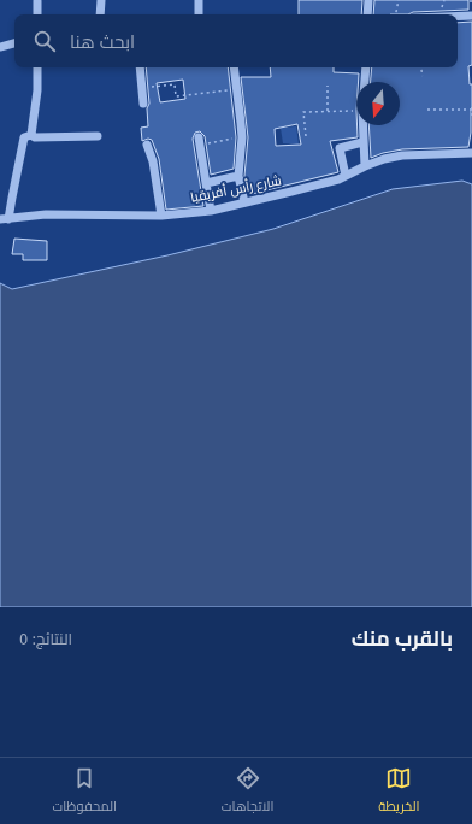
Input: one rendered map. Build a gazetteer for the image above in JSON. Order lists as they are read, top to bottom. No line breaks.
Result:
{"streets":{"street":["شارع رأس أفريقيا"]},"north":"bottom","page":{"search":"ابحث هنا","heading":["بالقرب منك","النتائج: 0"],"nav":["الخريطة","الاتجاهات","المحفوظات"]}}
